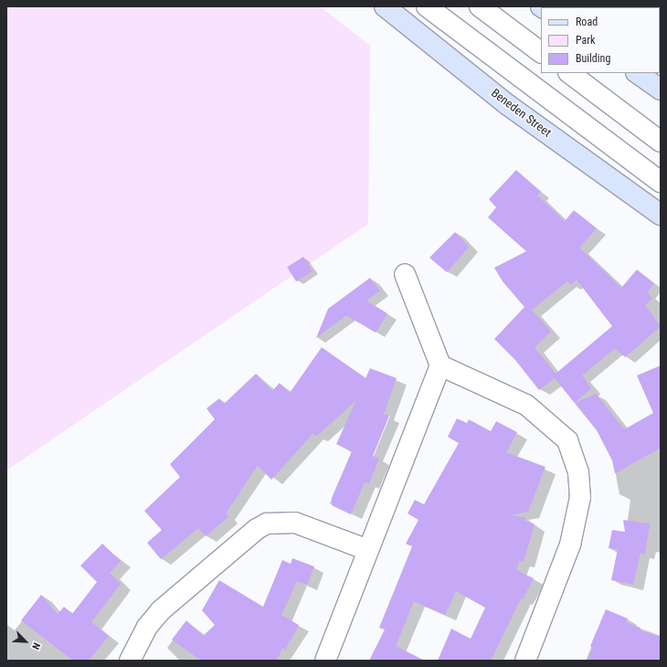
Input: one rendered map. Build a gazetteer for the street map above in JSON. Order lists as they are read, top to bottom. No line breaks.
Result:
{"streets":{"main road":["Beneden Street"]},"legend":["Road","Park","Building"],"north":"bottom right"}
